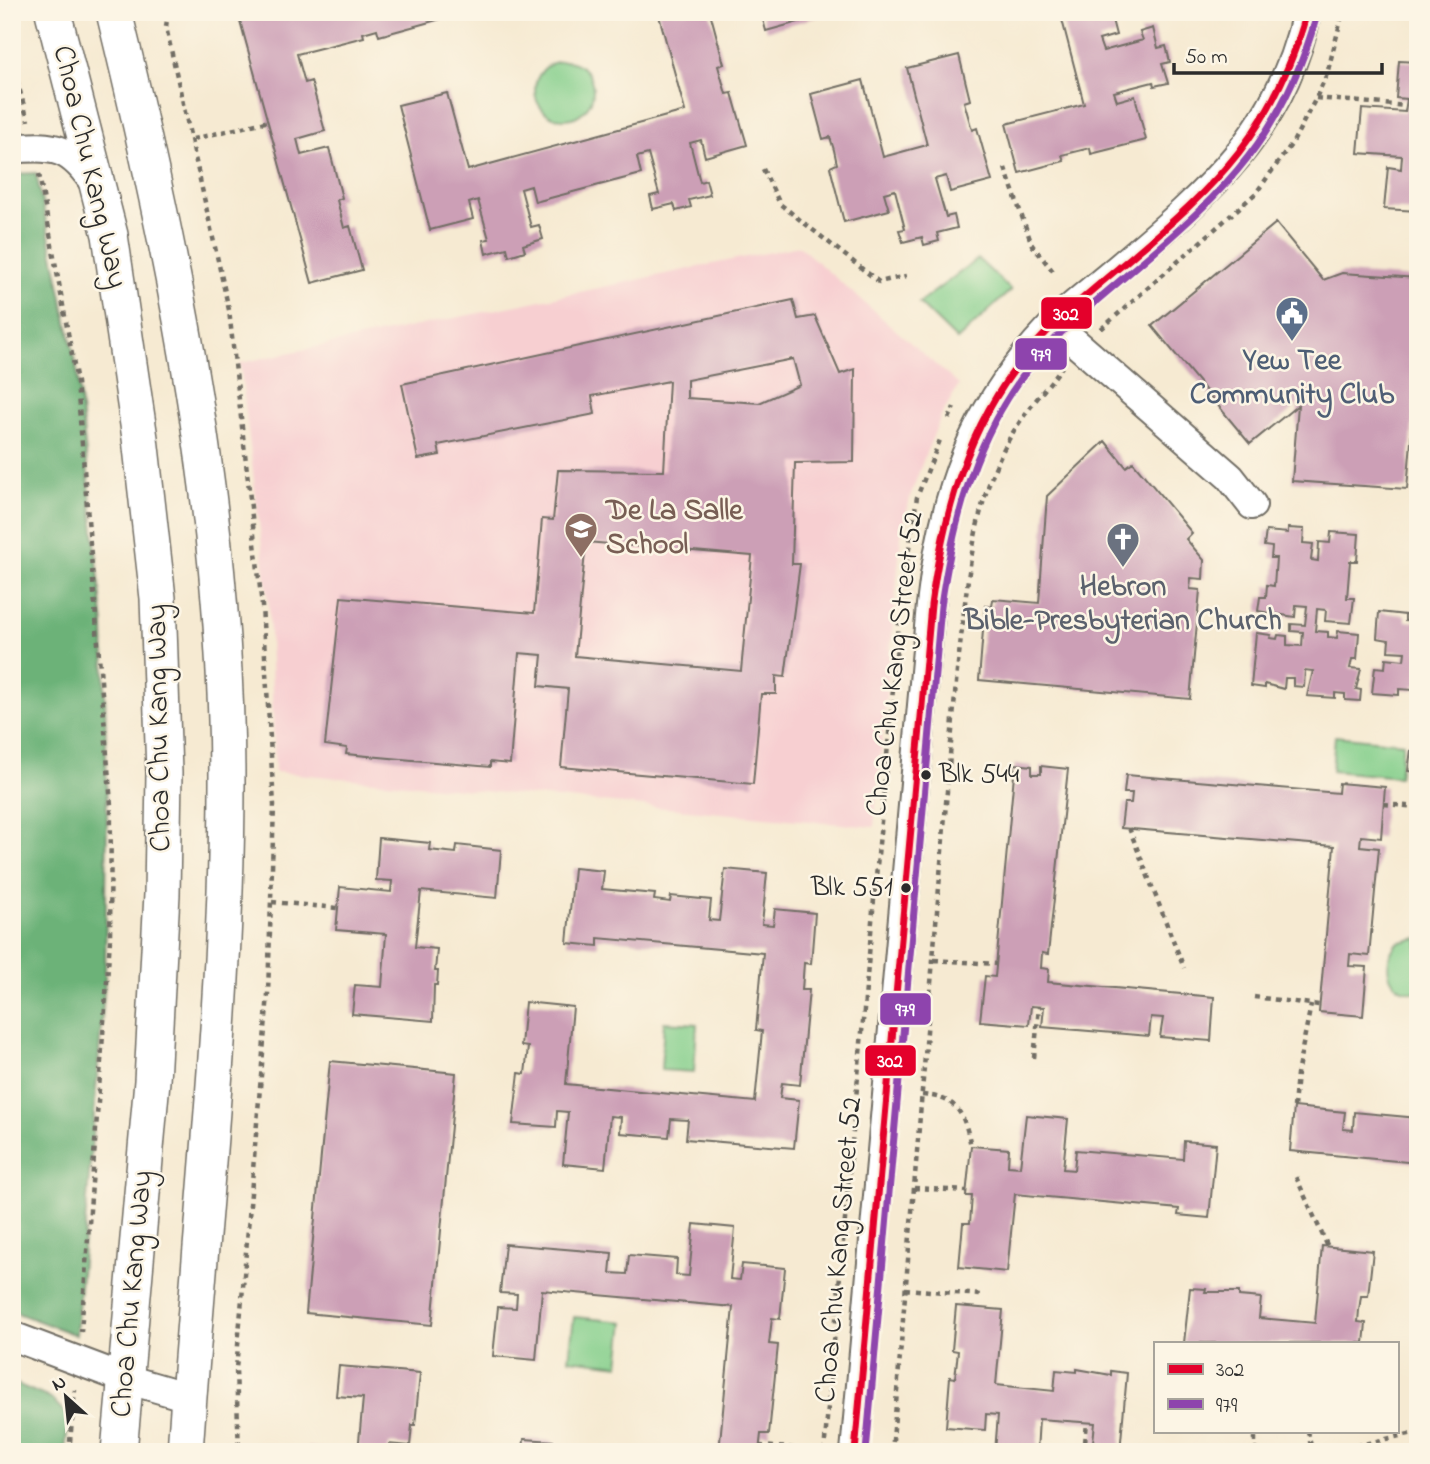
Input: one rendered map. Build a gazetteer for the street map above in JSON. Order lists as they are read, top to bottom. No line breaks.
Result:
{"streets":{"main road":["Choa Chu Kang Way"],"street":["Choa Chu Kang Street 52"]},"places":{"public building":["Yew Tee Community Club"],"school or university":["De La Salle School"],"church":["Hebron Bible-Presbyterian Church"],"other":["Blk 544","Blk 551"]},"lines":["transit line 302","transit line 979"],"legend":["302","979"],"scale_bar":"50 m","north":"top left"}
